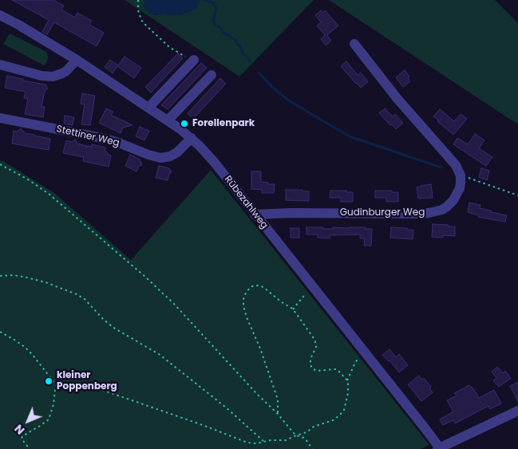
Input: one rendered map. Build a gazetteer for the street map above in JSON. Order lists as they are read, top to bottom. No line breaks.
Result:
{"streets":{"street":["Stettiner Weg","Rübezahlweg","Gudinburger Weg"]},"crossings":[["Stettiner Weg","Rübezahlweg"],["Rübezahlweg","Gudinburger Weg"]],"places":["Forellenpark","kleiner Poppenberg"],"north":"bottom left"}
